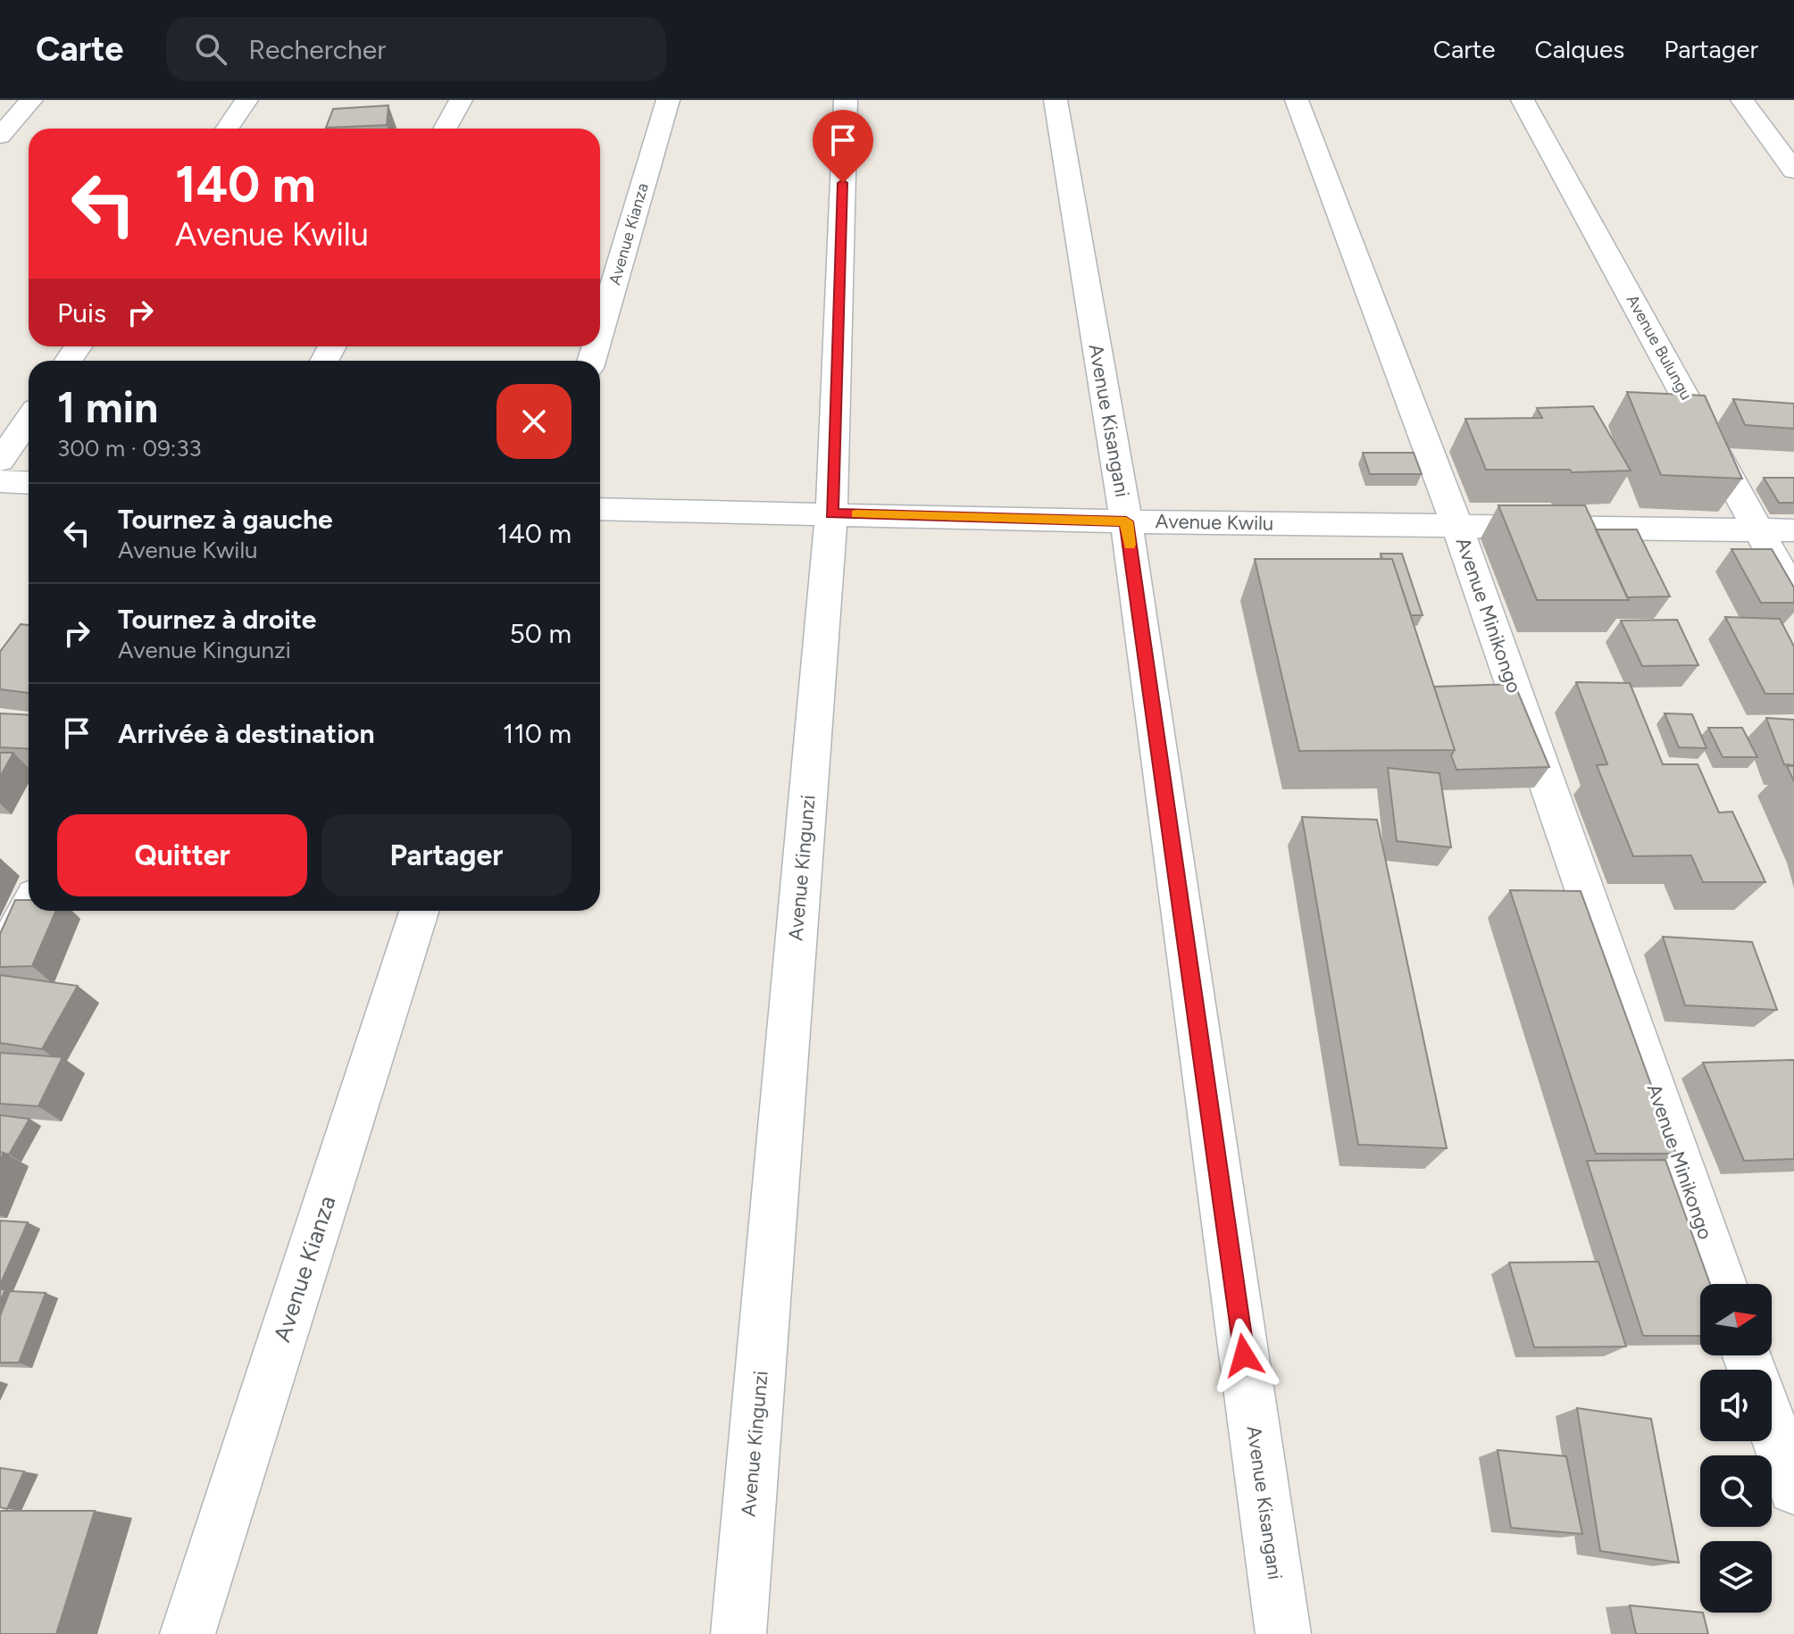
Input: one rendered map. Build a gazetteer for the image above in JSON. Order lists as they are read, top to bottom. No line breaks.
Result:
{"streets":{"street":["Avenue Kianza","Avenue Bulungu","Avenue Kisangani","Avenue Kwilu","Avenue Minikongo","Avenue Kingunzi"]},"crossings":[["Avenue Bulungu","Avenue Kwilu"],["Avenue Kisangani","Avenue Kwilu"],["Avenue Kwilu","Avenue Minikongo"],["Avenue Kwilu","Avenue Kingunzi"]],"north":"right","page":{"header":"Carte","search":"Rechercher","nav":["Carte","Calques","Partager"],"turn":["140 m","Avenue Kwilu"],"then":"Puis","heading":["1 min","300 m · 09:33"],"list":[{"name":"Tournez à gauche","note":"Avenue Kwilu","value":"140 m"},{"name":"Tournez à droite","note":"Avenue Kingunzi","value":"50 m"},{"name":"Arrivée à destination","value":"110 m"}],"buttons":["Quitter","Partager"]}}
